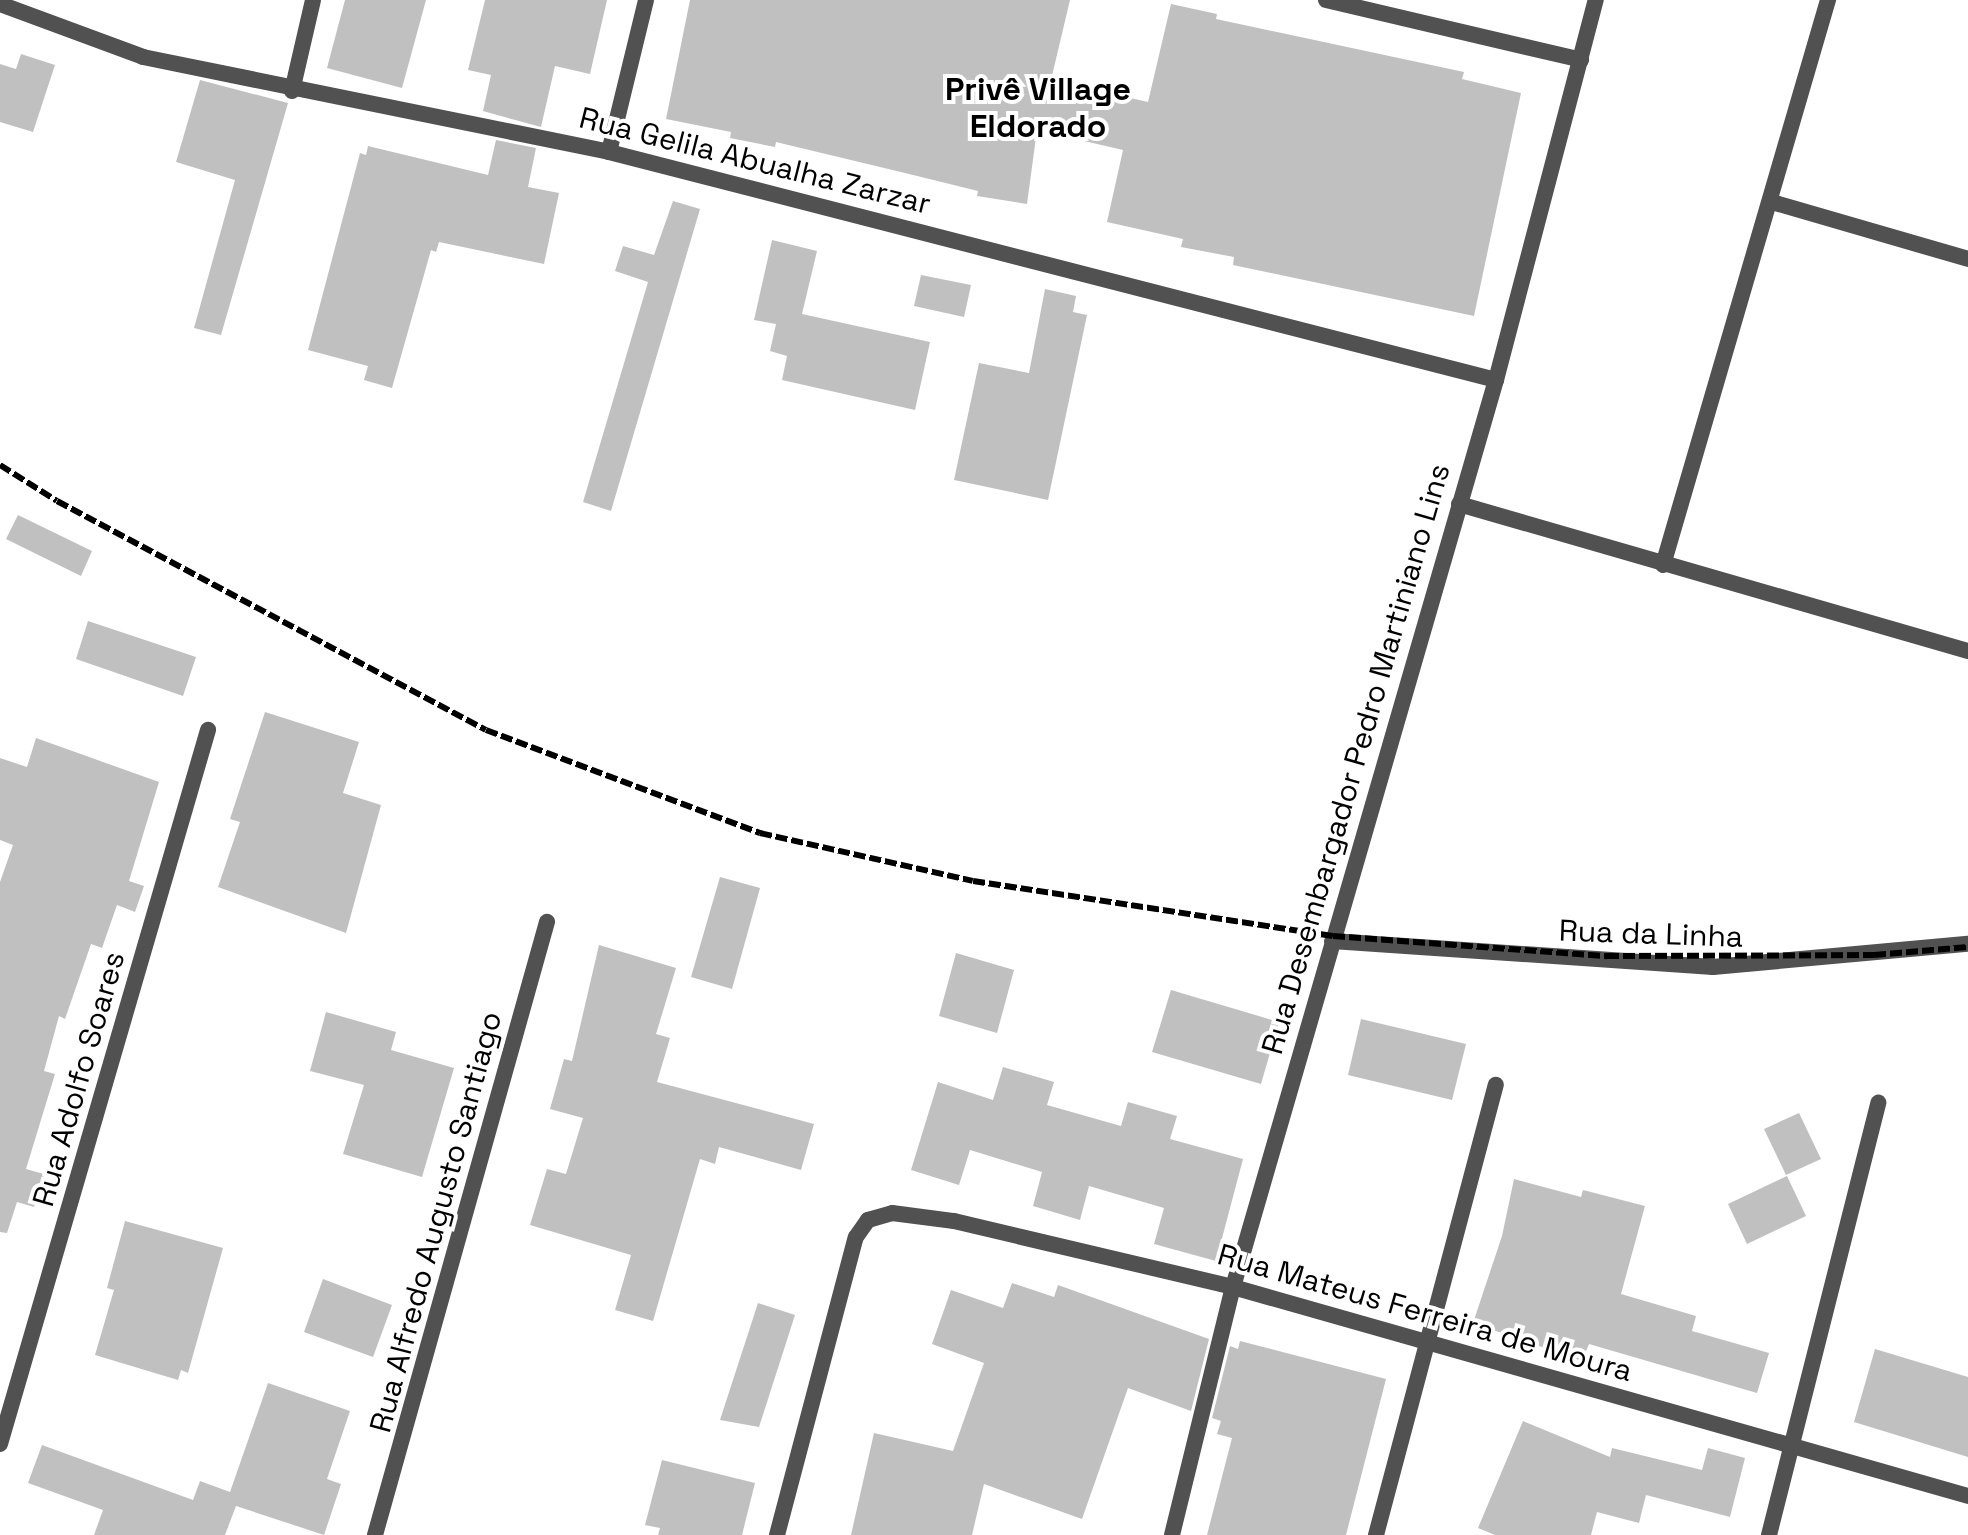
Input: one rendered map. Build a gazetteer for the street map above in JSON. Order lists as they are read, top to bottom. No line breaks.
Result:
{"streets":{"street":["Rua Gelila Abualha Zarzar","Rua Desembargador Pedro Martiniano Lins","Rua da Linha","Rua Adolfo Soares","Rua Alfredo Augusto Santiago","Rua Mateus Ferreira de Moura"]},"crossings":[["Rua Gelila Abualha Zarzar","Rua Desembargador Pedro Martiniano Lins"],["Rua Desembargador Pedro Martiniano Lins","Rua da Linha"],["Rua Desembargador Pedro Martiniano Lins","Rua Mateus Ferreira de Moura"]],"districts":["Privê Village Eldorado"]}
